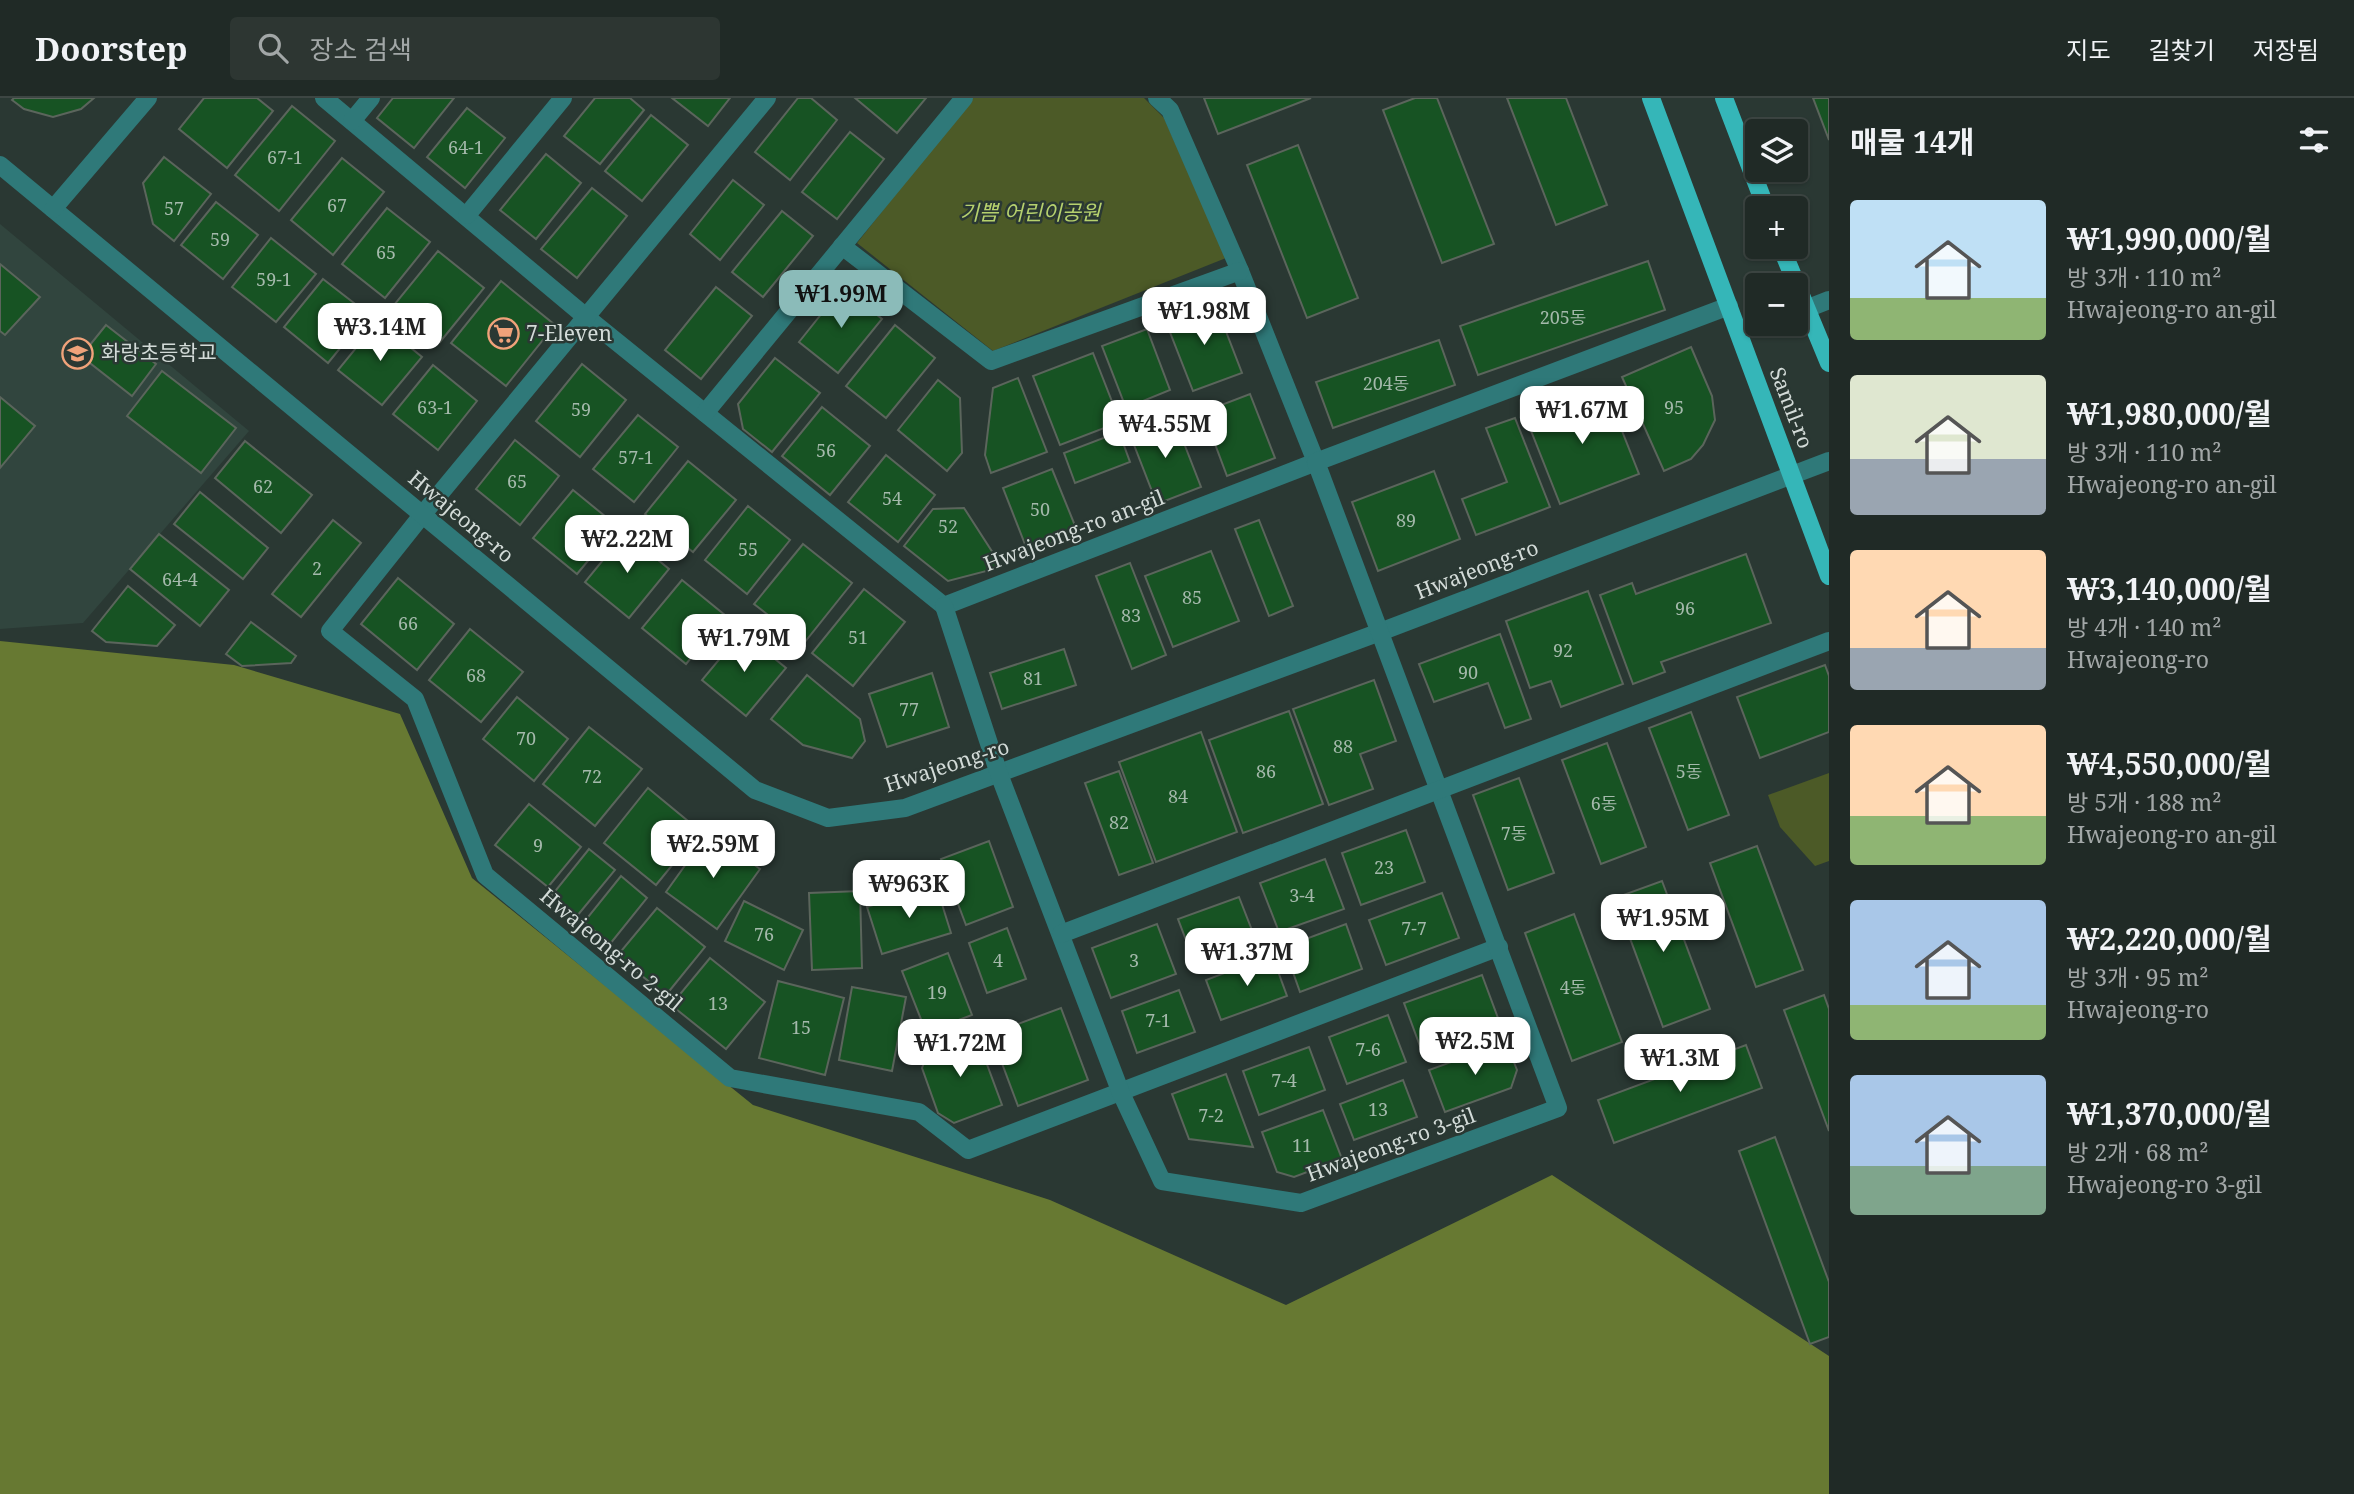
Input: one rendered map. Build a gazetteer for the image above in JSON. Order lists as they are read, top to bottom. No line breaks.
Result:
{"streets":{"main road":["Samil-ro"],"street":["Hwajeong-ro","Hwajeong-ro an-gil","Hwajeong-ro 2-gil","Hwajeong-ro 3-gil"]},"crossings":[["Samil-ro","Hwajeong-ro"],["Samil-ro","Hwajeong-ro an-gil"],["Hwajeong-ro","Hwajeong-ro 2-gil"],["Hwajeong-ro","Hwajeong-ro 3-gil"],["Hwajeong-ro an-gil","Hwajeong-ro 3-gil"],["Hwajeong-ro 2-gil","Hwajeong-ro 3-gil"]],"parks":["기쁨 어린이공원"],"places":{"supermarket":["7-Eleven"],"school or university":["화랑초등학교"]},"house_numbers":["64-1","67-1","67","57","59","65","59-1","205동","204동","63-1","95","59","56","57-1","65","62","54","50","89","52","55","2","64-4","85","96","83","66","51","92","90","68","81","77","70","88","86","5동","72","84","6동","82","7동","9","23","3-4","7-7","76","4","3","4동","19","13","7-1","15","7-6","7-4","13","7-2","11"],"page":{"header":"Doorstep","search":"장소 검색","nav":["지도","길찾기","저장됨"],"heading":"매물 14개","map_buttons":["+","−"],"list":[{"name":"₩1,990,000/월","note":"방 3개 · 110 m² · Hwajeong-ro an-gil"},{"name":"₩1,980,000/월","note":"방 3개 · 110 m² · Hwajeong-ro an-gil"},{"name":"₩3,140,000/월","note":"방 4개 · 140 m² · Hwajeong-ro"},{"name":"₩4,550,000/월","note":"방 5개 · 188 m² · Hwajeong-ro an-gil"},{"name":"₩2,220,000/월","note":"방 3개 · 95 m² · Hwajeong-ro"},{"name":"₩1,370,000/월","note":"방 2개 · 68 m² · Hwajeong-ro 3-gil"}],"price":["₩1.99M","₩1.98M","₩3.14M","₩1.67M","₩4.55M","₩2.22M","₩1.79M","₩2.59M","₩963K","₩1.95M","₩1.37M","₩2.5M","₩1.72M","₩1.3M"]}}
